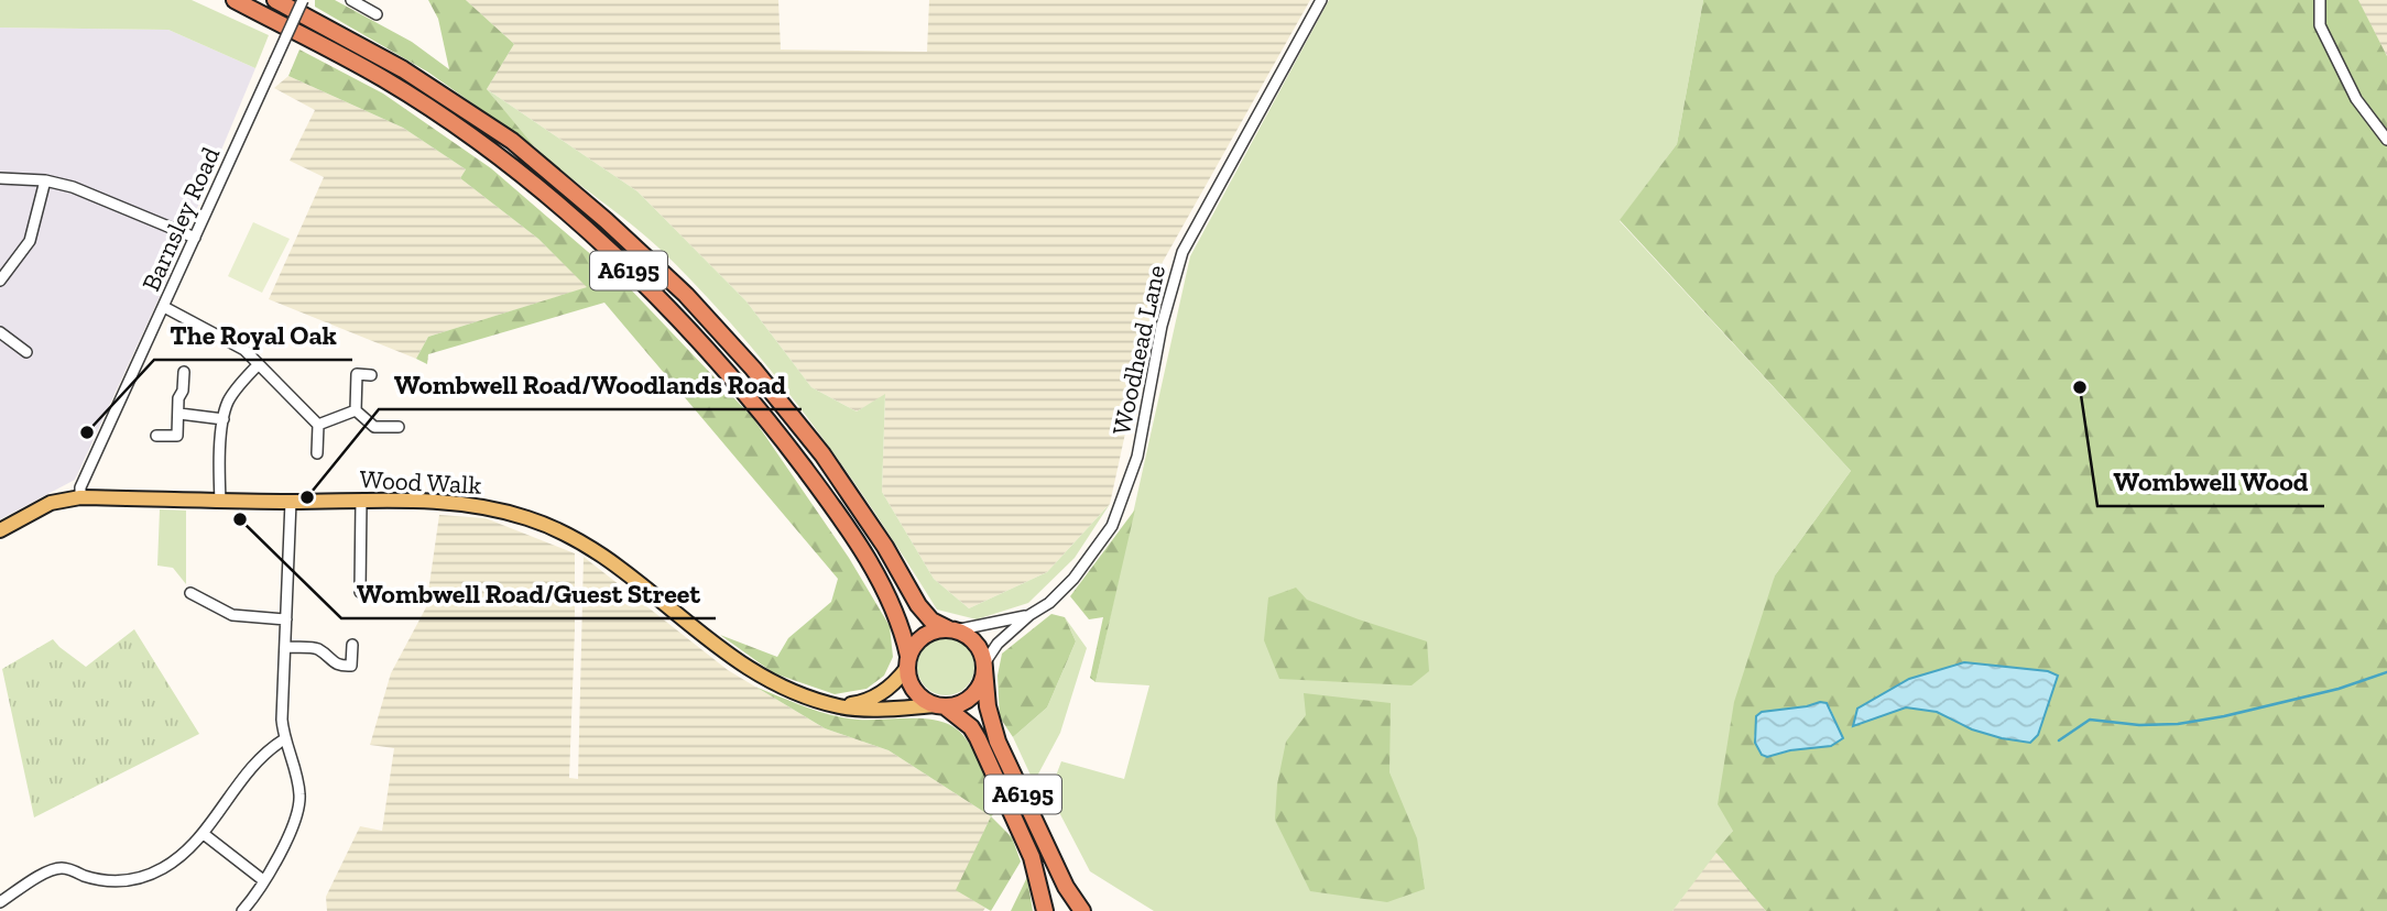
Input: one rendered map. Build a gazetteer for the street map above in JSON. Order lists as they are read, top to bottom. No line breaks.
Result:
{"streets":{"highway":["A6195"],"main road":["Wood Walk"],"street":["Barnsley Road","Woodhead Lane"]},"crossings":[["Barnsley Road","Wood Walk"],["A6195","Woodhead Lane"],["A6195","Wood Walk"],["Woodhead Lane","Wood Walk"]],"places":["Wombwell Wood","The Royal Oak","Wombwell Road/Woodlands Road","Wombwell Road/Guest Street"]}
